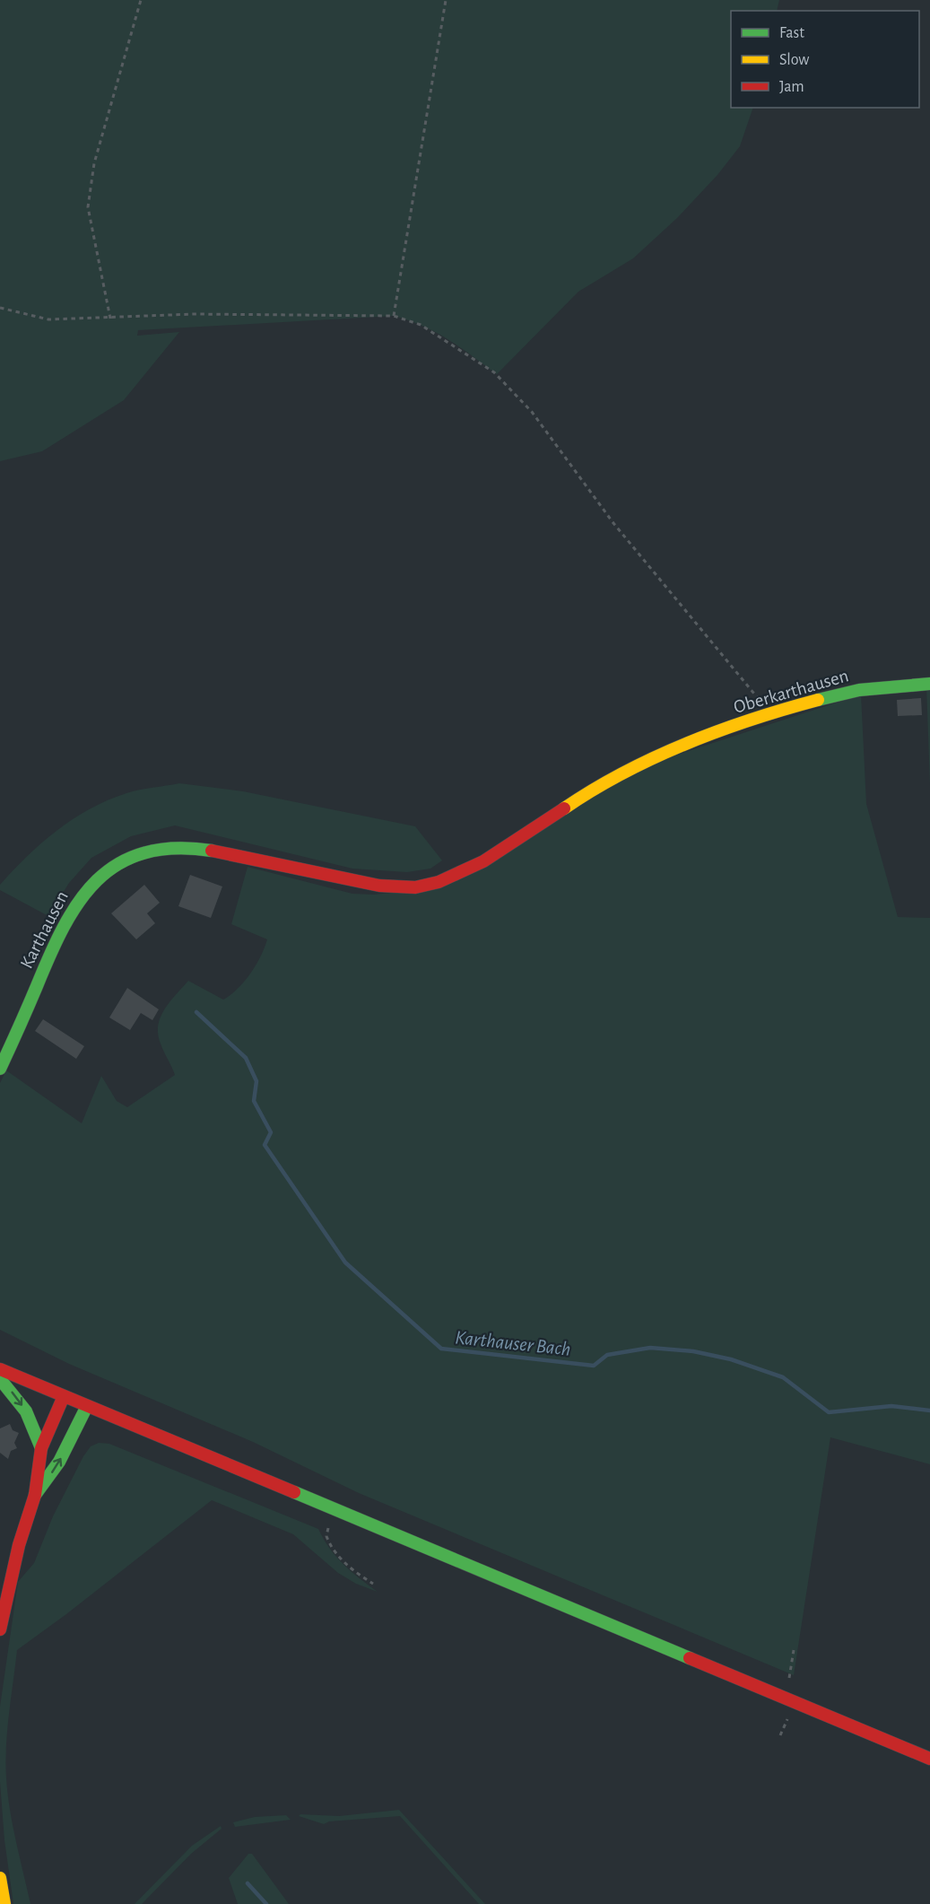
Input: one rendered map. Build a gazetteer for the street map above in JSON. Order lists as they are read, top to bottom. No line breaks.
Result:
{"streets":{"main road":["Oberkarthausen","Karthausen"]},"crossings":[["Oberkarthausen","Karthausen"]],"water":["Karthauser Bach"],"legend":["Fast","Slow","Jam"]}
